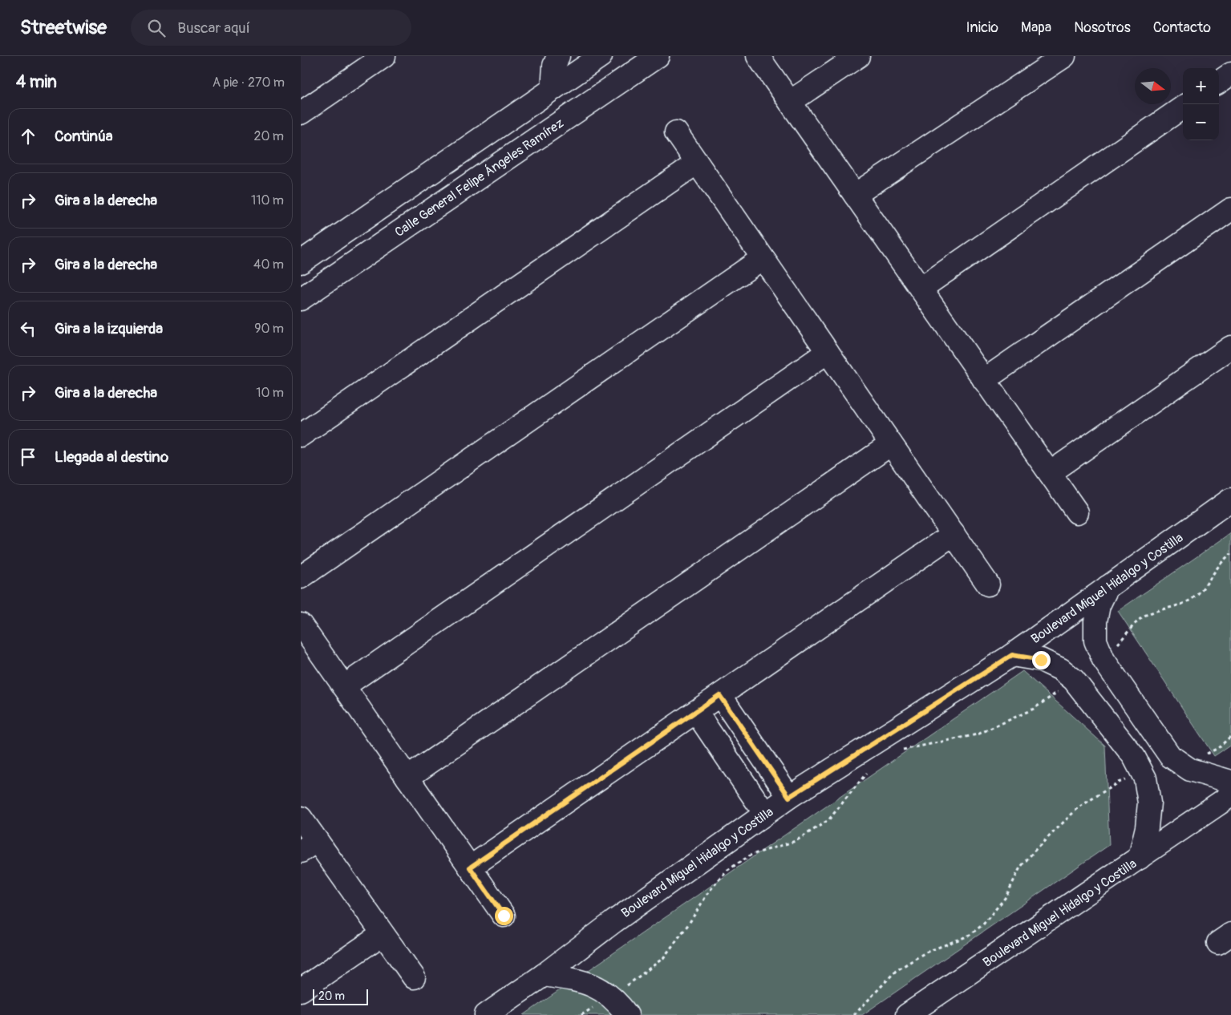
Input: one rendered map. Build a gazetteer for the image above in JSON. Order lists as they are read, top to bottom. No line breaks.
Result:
{"streets":{"street":["Calle General Felipe Ángeles Ramírez","Boulevard Miguel Hidalgo y Costilla"]},"scale_bar":"20 m","north":"right","page":{"header":"Streetwise","search":"Buscar aquí","nav":["Inicio","Mapa","Nosotros","Contacto"],"heading":["4 min","A pie · 270 m"],"map_buttons":["+","−"],"list":[["Continúa","20 m"],["Gira a la derecha","110 m"],["Gira a la derecha","40 m"],["Gira a la izquierda","90 m"],["Gira a la derecha","10 m"],"Llegada al destino"],"scale":"20 m"}}
